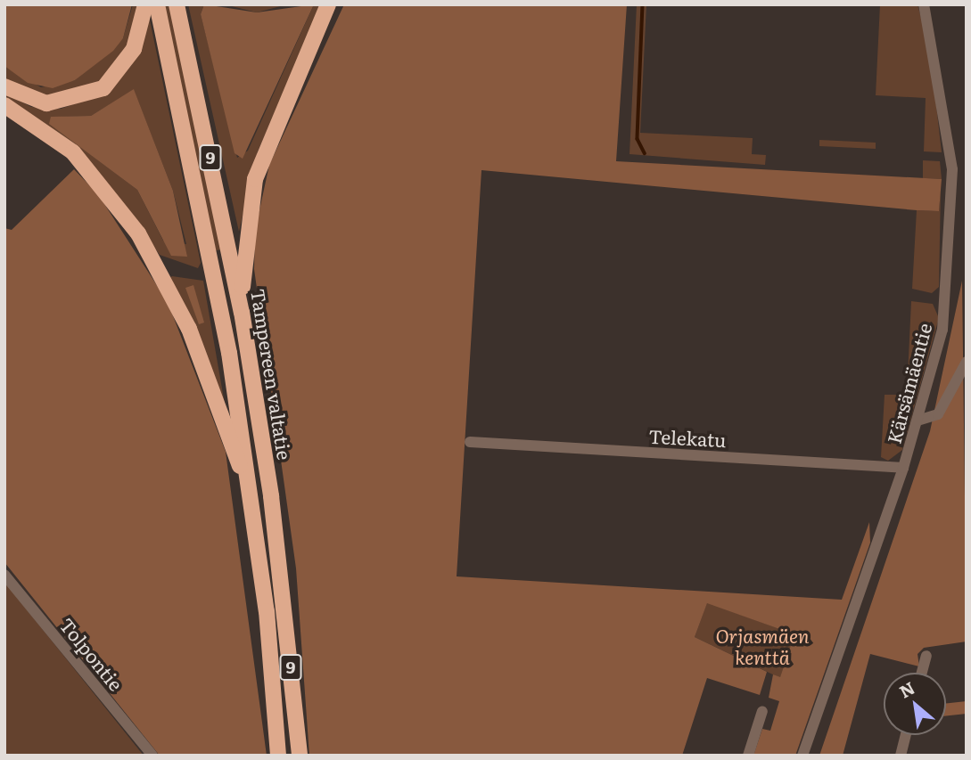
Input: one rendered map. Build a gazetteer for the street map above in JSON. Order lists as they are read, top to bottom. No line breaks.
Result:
{"streets":{"highway":["9","Tampereen valtatie"],"street":["Kärsämäentie","Telekatu","Tolpontie"]},"crossings":[["Kärsämäentie","Telekatu"]],"parks":["Orjasmäen kenttä"],"north":"top left"}
